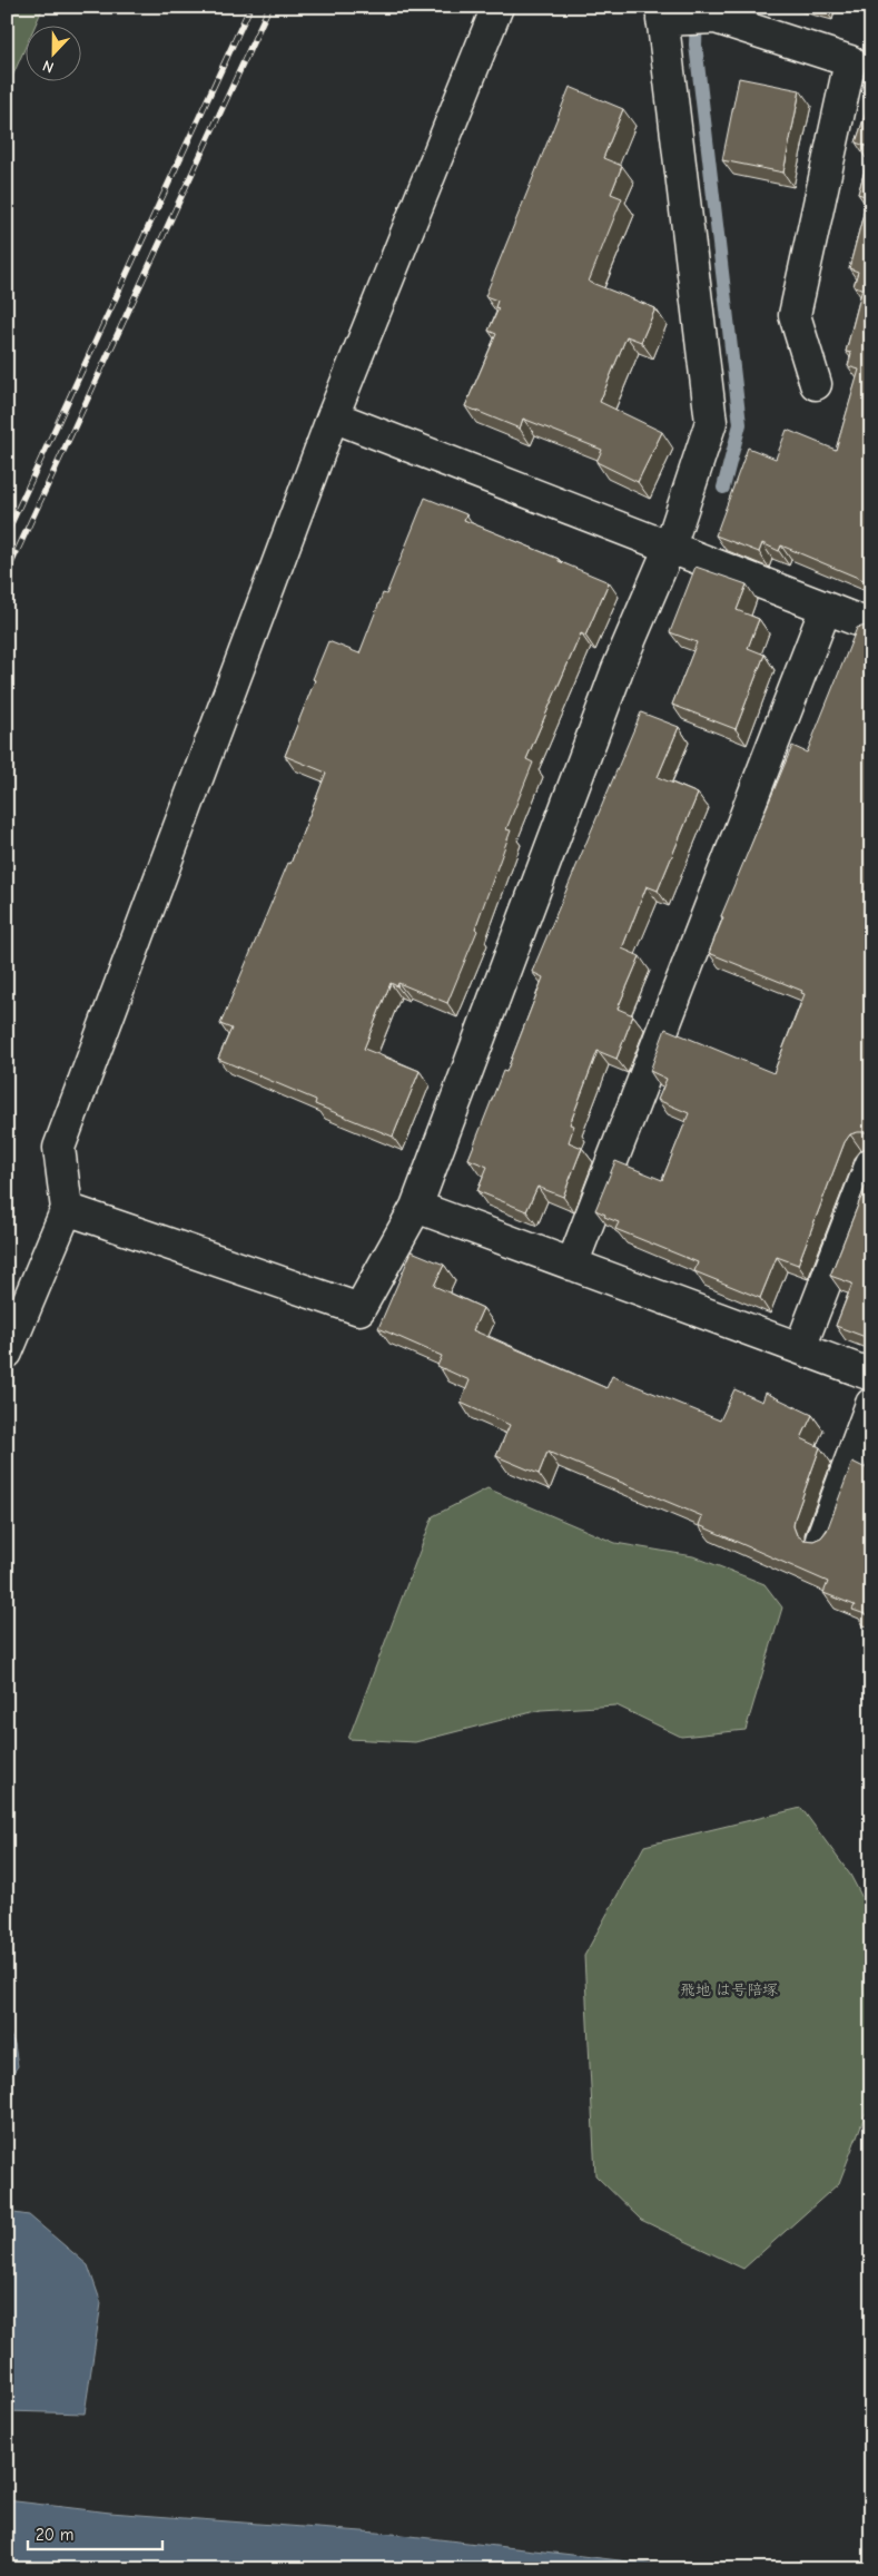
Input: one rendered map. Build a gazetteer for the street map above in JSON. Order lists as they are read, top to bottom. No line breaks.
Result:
{"parks":["飛地 は号陪塚"],"scale_bar":"20 m","north":"bottom"}
